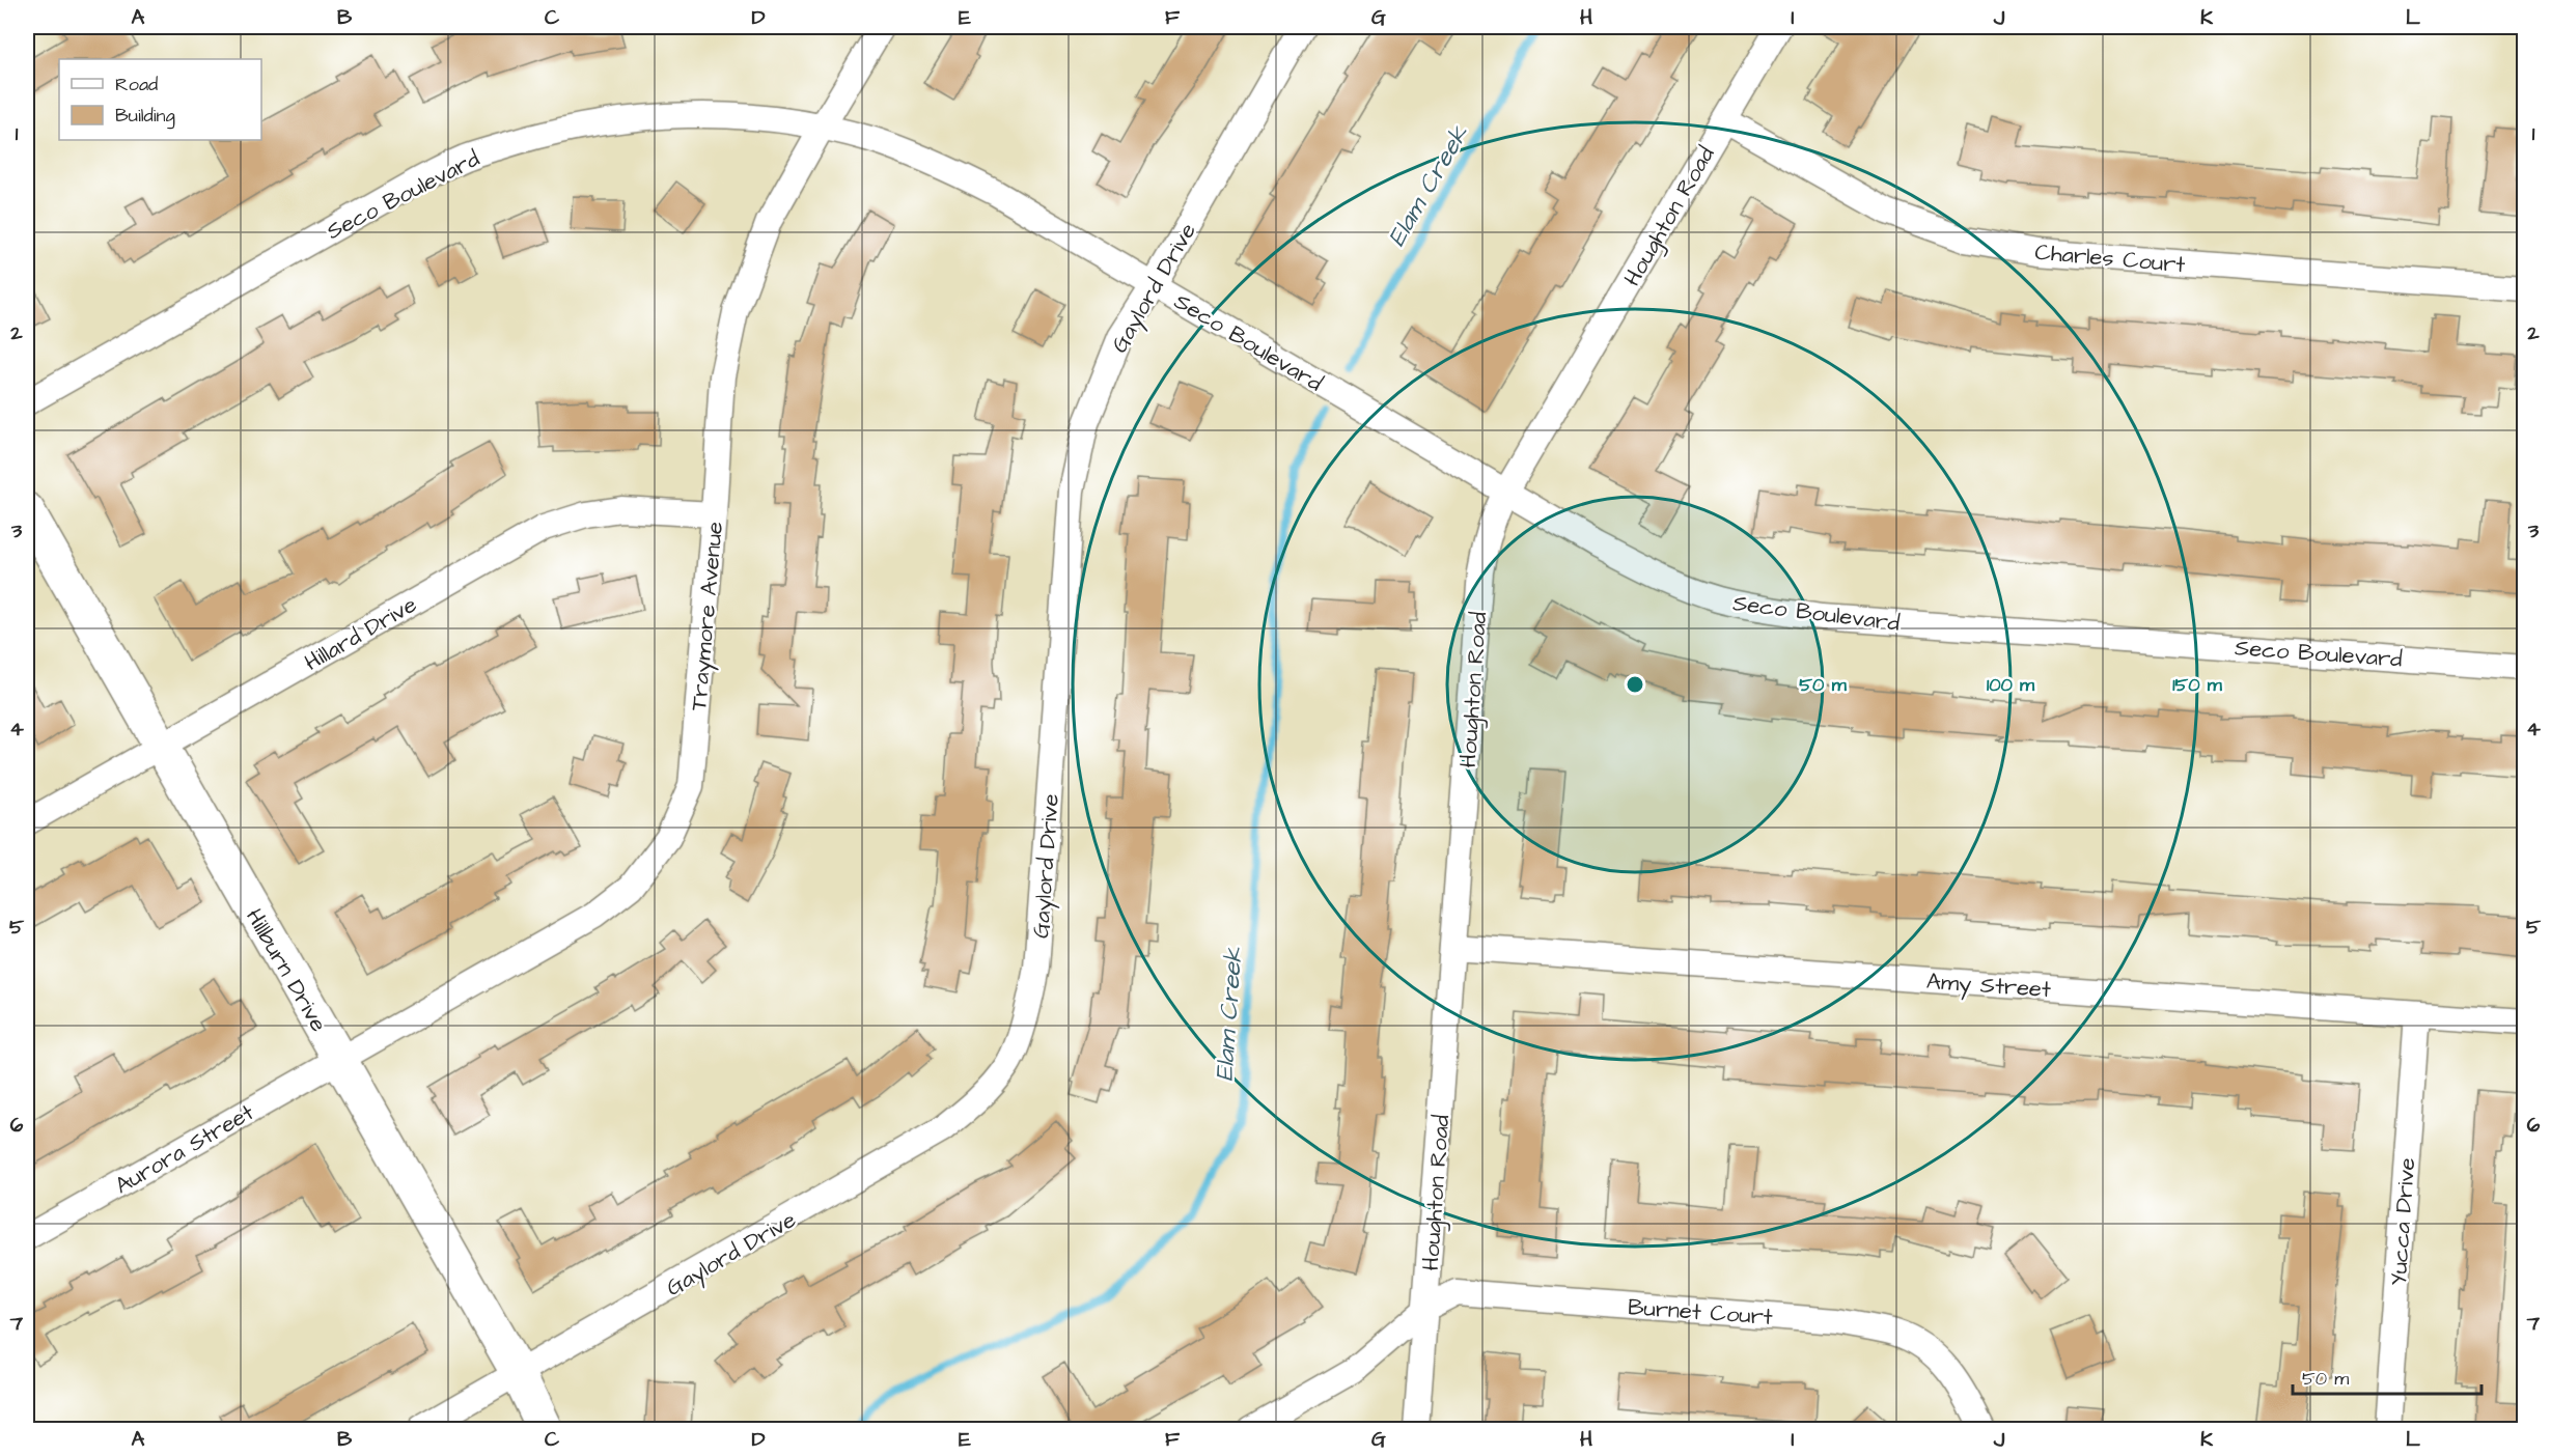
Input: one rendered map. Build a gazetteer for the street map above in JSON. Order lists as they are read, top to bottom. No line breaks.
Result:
{"streets":{"street":["Seco Boulevard","Houghton Road","Charles Court","Gaylord Drive","Traymore Avenue","Hillard Drive","Hillburn Drive","Amy Street","Aurora Street","Yucca Drive","Burnet Court"]},"crossings":[["Seco Boulevard","Houghton Road"],["Seco Boulevard","Gaylord Drive"],["Seco Boulevard","Traymore Avenue"],["Houghton Road","Charles Court"],["Houghton Road","Amy Street"],["Houghton Road","Burnet Court"],["Gaylord Drive","Hillburn Drive"],["Traymore Avenue","Hillard Drive"],["Traymore Avenue","Hillburn Drive"],["Traymore Avenue","Aurora Street"],["Hillard Drive","Hillburn Drive"],["Hillburn Drive","Aurora Street"],["Amy Street","Yucca Drive"]],"water":["Elam Creek"],"legend":["Road","Building"],"scale_bar":"50 m","grid":{"columns":["A","B","C","D","E","F","G","H","I","J","K","L"],"rows":["1","2","3","4","5","6","7"]},"rings":["50 m","100 m","150 m"]}
